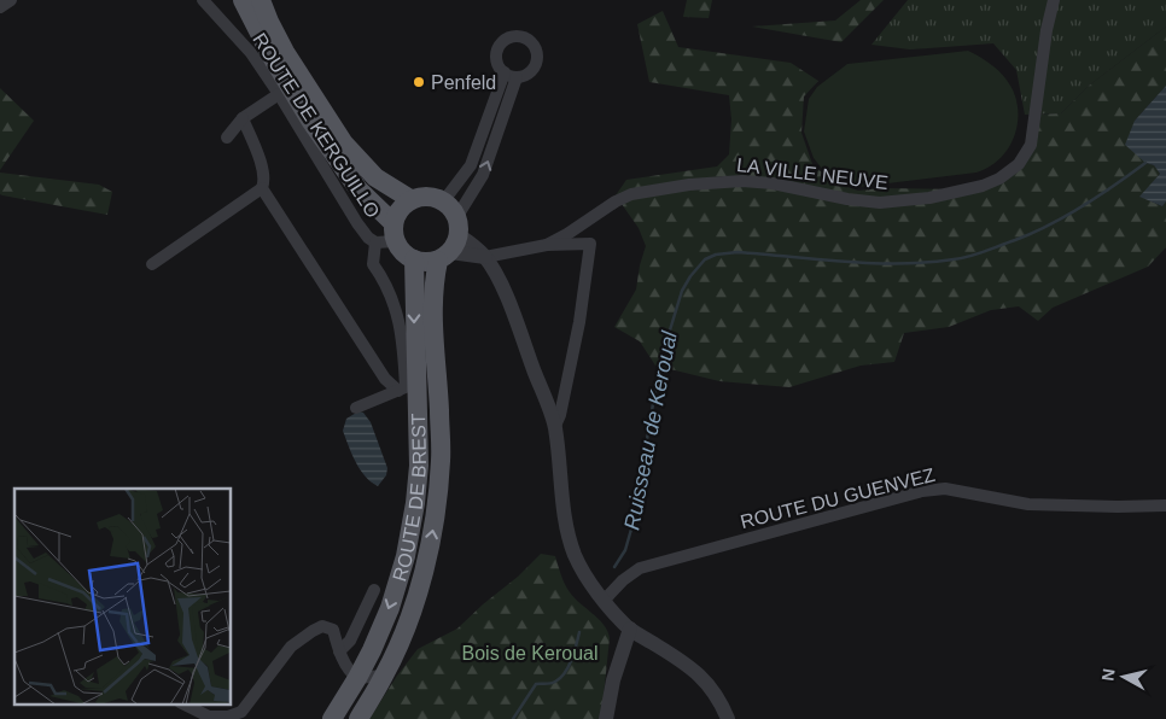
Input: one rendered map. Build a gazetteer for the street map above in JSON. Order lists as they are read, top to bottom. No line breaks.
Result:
{"streets":{"main road":["ROUTE DE BREST"],"street":["ROUTE DE KERGUILLO","LA VILLE NEUVE","ROUTE DU GUENVEZ"]},"water":["Ruisseau de Keroual"],"parks":["Bois de Keroual"],"places":["Penfeld"],"north":"left"}
